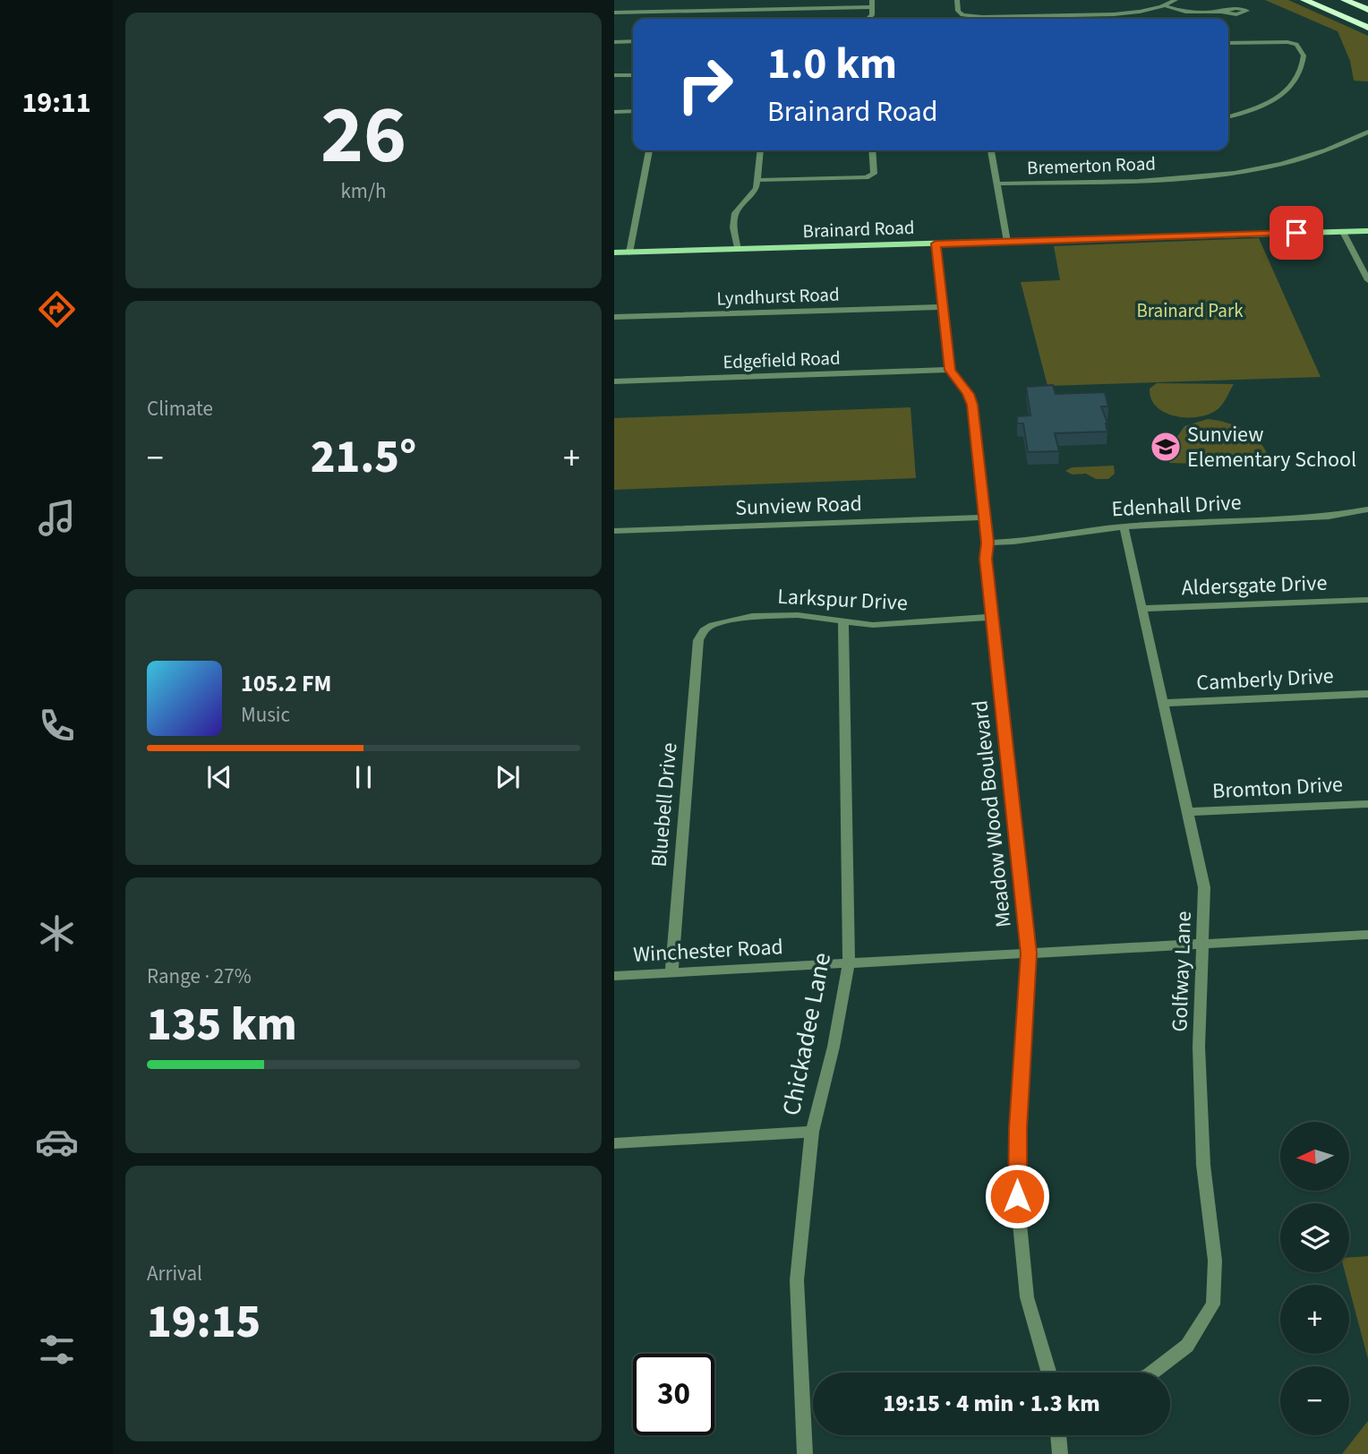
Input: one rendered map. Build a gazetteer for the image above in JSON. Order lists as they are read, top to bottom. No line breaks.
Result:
{"streets":{"main road":["Brainard Road"],"street":["Bremerton Road","Lyndhurst Road","Edgefield Road","Sunview Road","Edenhall Drive","Aldersgate Drive","Larkspur Drive","Camberly Drive","Bromton Drive","Bluebell Drive","Meadow Wood Boulevard","Winchester Road","Golfway Lane","Chickadee Lane"]},"crossings":[["Edgefield Road","Meadow Wood Boulevard"],["Sunview Road","Meadow Wood Boulevard"],["Edenhall Drive","Meadow Wood Boulevard"],["Edenhall Drive","Golfway Lane"],["Aldersgate Drive","Golfway Lane"],["Larkspur Drive","Bluebell Drive"],["Larkspur Drive","Meadow Wood Boulevard"],["Larkspur Drive","Chickadee Lane"],["Camberly Drive","Golfway Lane"],["Bromton Drive","Golfway Lane"],["Bluebell Drive","Winchester Road"],["Meadow Wood Boulevard","Winchester Road"],["Winchester Road","Golfway Lane"],["Winchester Road","Chickadee Lane"]],"parks":["Brainard Park"],"places":{"school or university":["Sunview Elementary School"]},"north":"left","page":{"tabs":"19:11","tile":[["26","km/h"],"Climate",["Range · 27%","135 km"],["Arrival","19:15"]],"turn":["1.0 km","Brainard Road"],"heat":["−","21.5°","+"],"song":["105.2 FM","Music"],"map_buttons":["+","−"],"limit":"30","trip":"19:15 · 4 min · 1.3 km"}}
